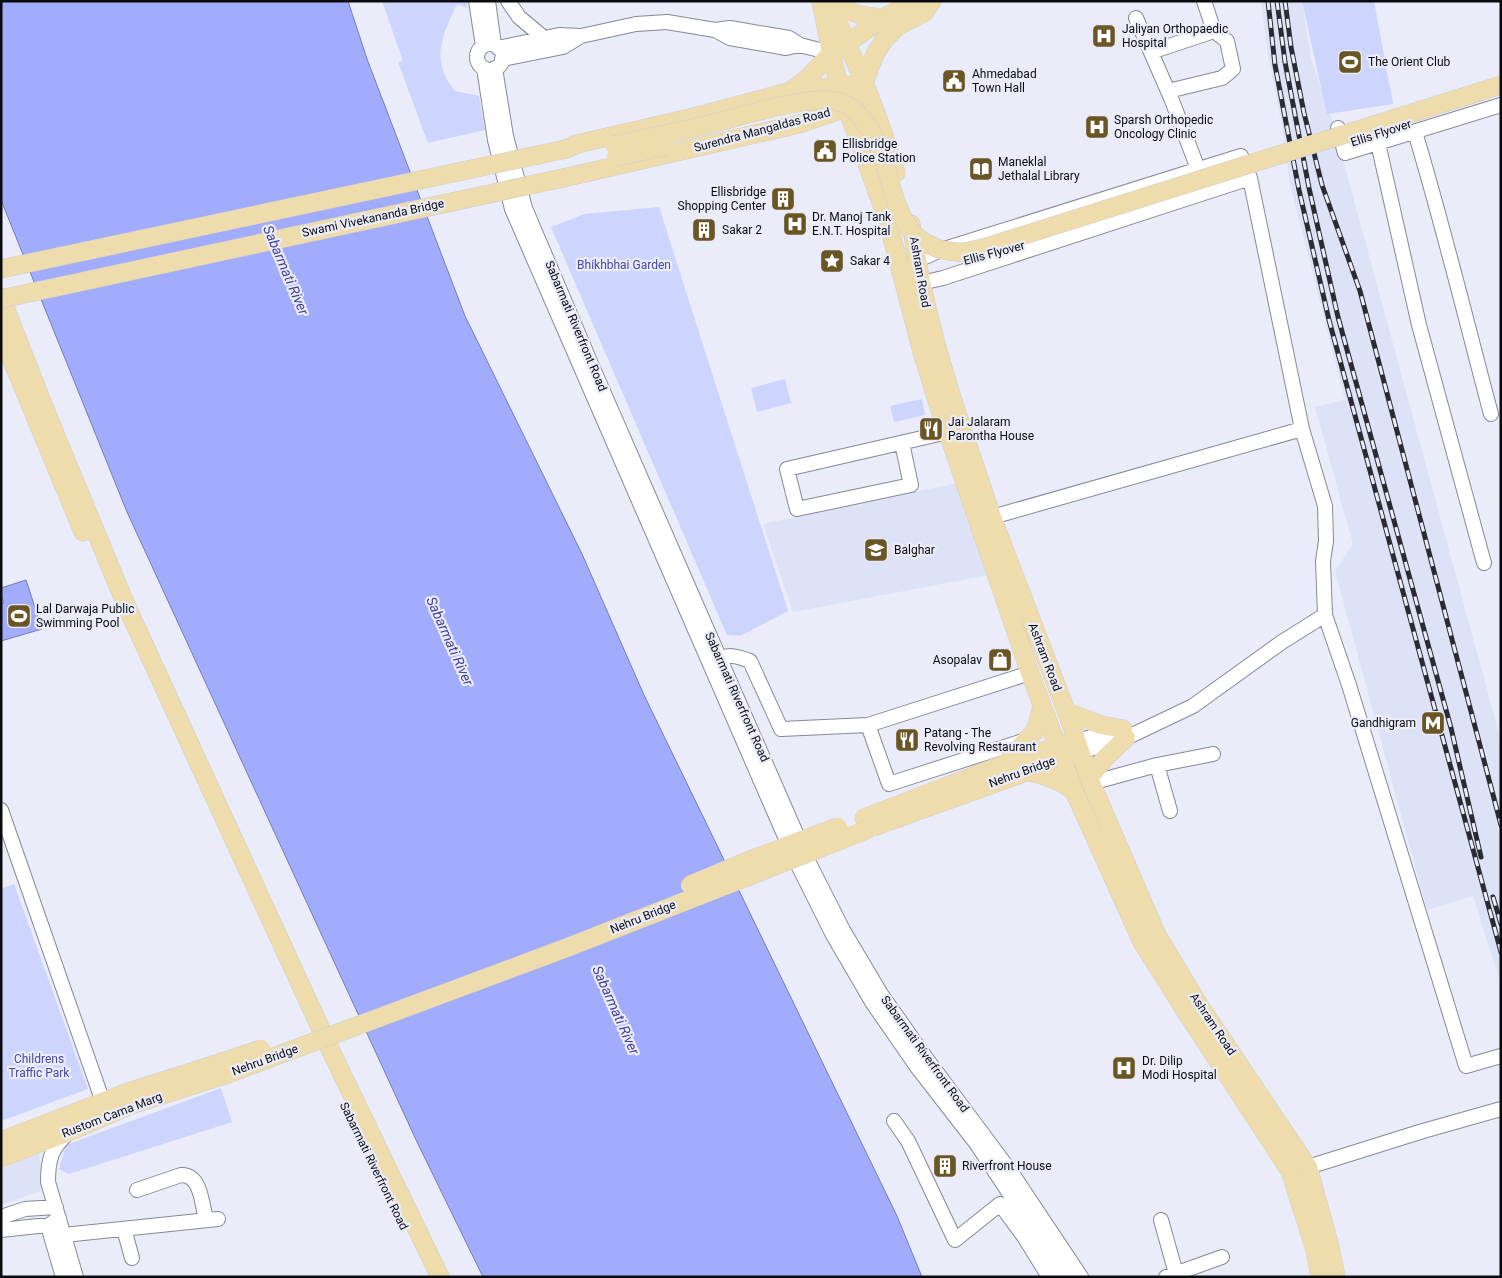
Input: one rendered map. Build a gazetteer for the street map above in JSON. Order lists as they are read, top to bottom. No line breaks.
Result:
{"streets":{"main road":["Surendra Mangaldas Road","Ellis Flyover","Swami Vivekananda Bridge","Ashram Road","Sabarmati Riverfront Road","Nehru Bridge","Rustom Cama Marg"]},"crossings":[["Surendra Mangaldas Road","Ellis Flyover"],["Surendra Mangaldas Road","Swami Vivekananda Bridge"],["Surendra Mangaldas Road","Ashram Road"],["Ellis Flyover","Swami Vivekananda Bridge"],["Ashram Road","Nehru Bridge"],["Nehru Bridge","Rustom Cama Marg"]],"water":["Sabarmati River"],"parks":["Bhikhbhai Garden","Childrens Traffic Park"],"places":{"hospital":["Jaliyan Orthopaedic Hospital","Sparsh Orthopedic Oncology Clinic","Dr. Manoj Tank E.N.T. Hospital","Dr. Dilip Modi Hospital"],"sports":["The Orient Club","Lal Darwaja Public Swimming Pool"],"public building":["Ahmedabad Town Hall","Ellisbridge Police Station"],"library":["Maneklal Jethalal Library"],"building":["Ellisbridge Shopping Center","Sakar 2","Riverfront House"],"place":["Sakar 4"],"restaurant":["Jai Jalaram Parontha House","Patang - The Revolving Restaurant"],"school or university":["Balghar"],"shop":["Asopalav"],"metro station":["Gandhigram"]}}
